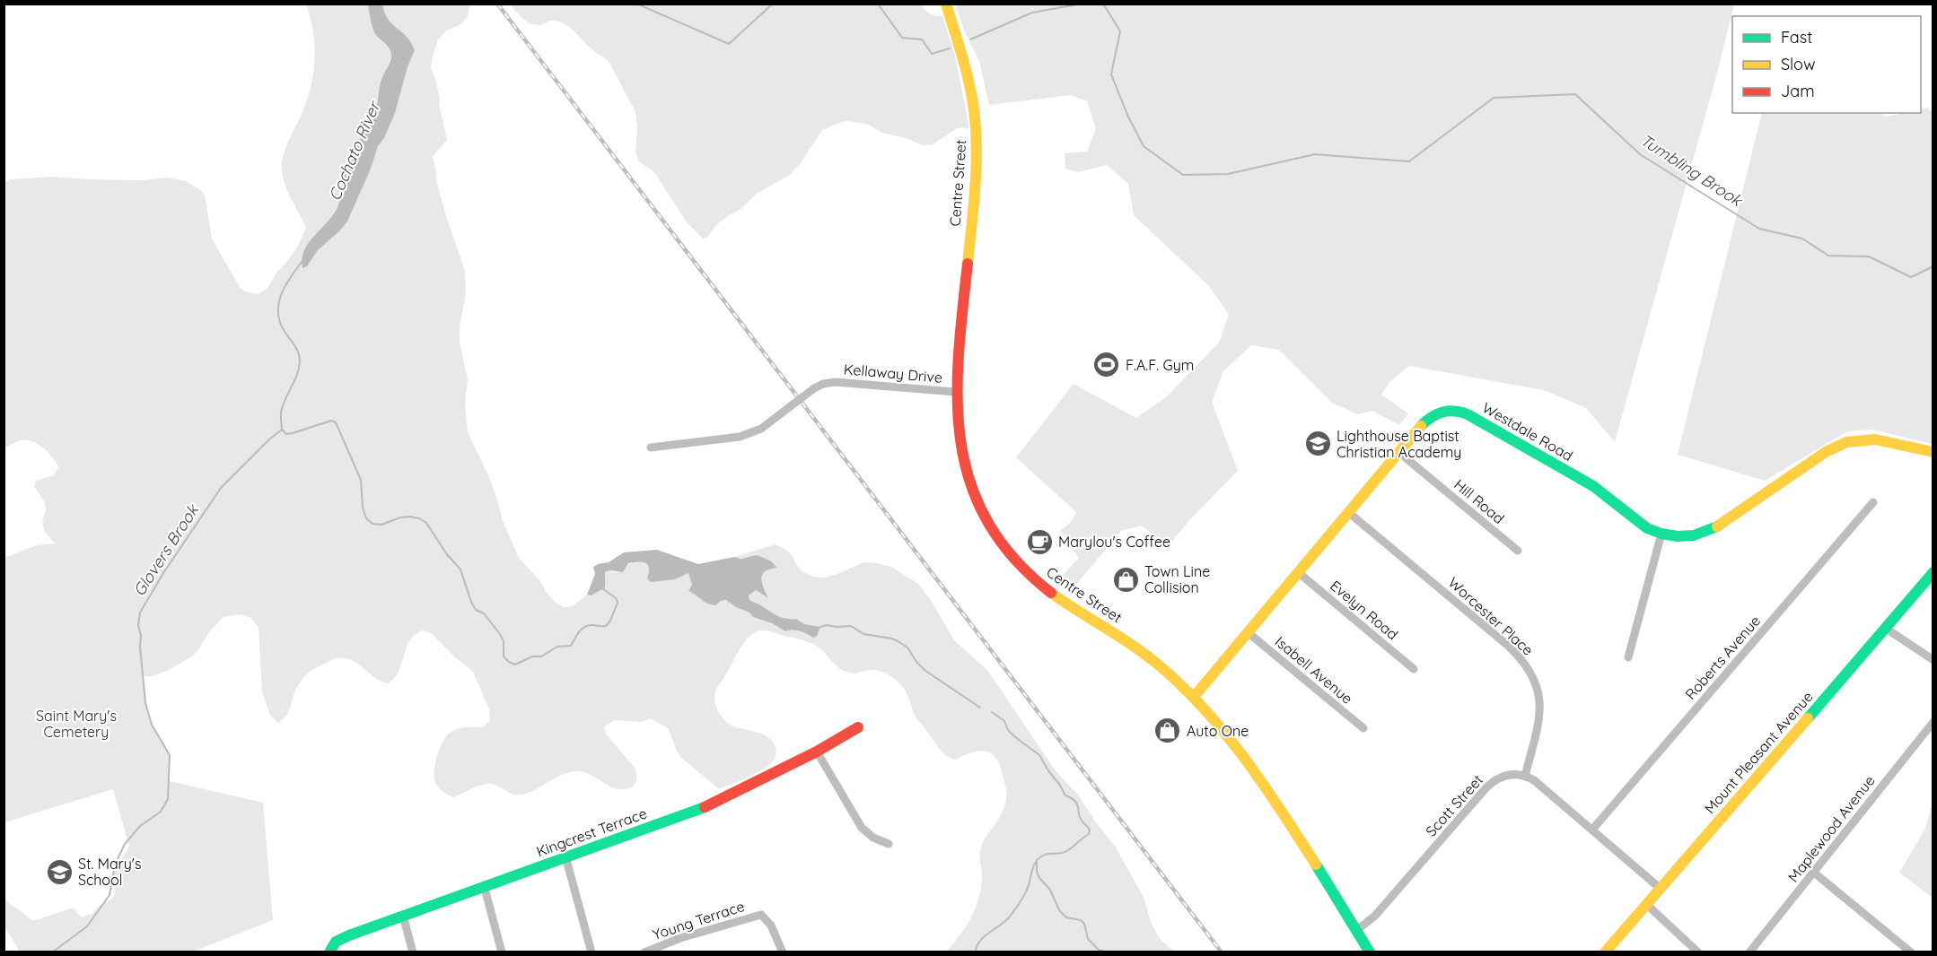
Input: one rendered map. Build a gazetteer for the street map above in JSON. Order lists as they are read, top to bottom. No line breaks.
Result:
{"streets":{"street":["Centre Street","Kellaway Drive","Westdale Road","Hill Road","Evelyn Road","Worcester Place","Roberts Avenue","Isabell Avenue","Mount Pleasant Avenue","Scott Street","Maplewood Avenue","Kingcrest Terrace","Young Terrace"]},"crossings":[["Centre Street","Kellaway Drive"],["Centre Street","Westdale Road"],["Centre Street","Scott Street"],["Westdale Road","Hill Road"],["Westdale Road","Evelyn Road"],["Westdale Road","Worcester Place"],["Westdale Road","Isabell Avenue"],["Worcester Place","Scott Street"]],"water":["Cochato River","Tumbling Brook","Glovers Brook"],"parks":["Saint Mary's Cemetery"],"places":{"sports":["F.A.F. Gym"],"school or university":["Lighthouse Baptist Christian Academy","St. Mary's School"],"cafe":["Marylou's Coffee"],"shop":["Town Line Collision","Auto One"]},"legend":["Fast","Slow","Jam"]}
